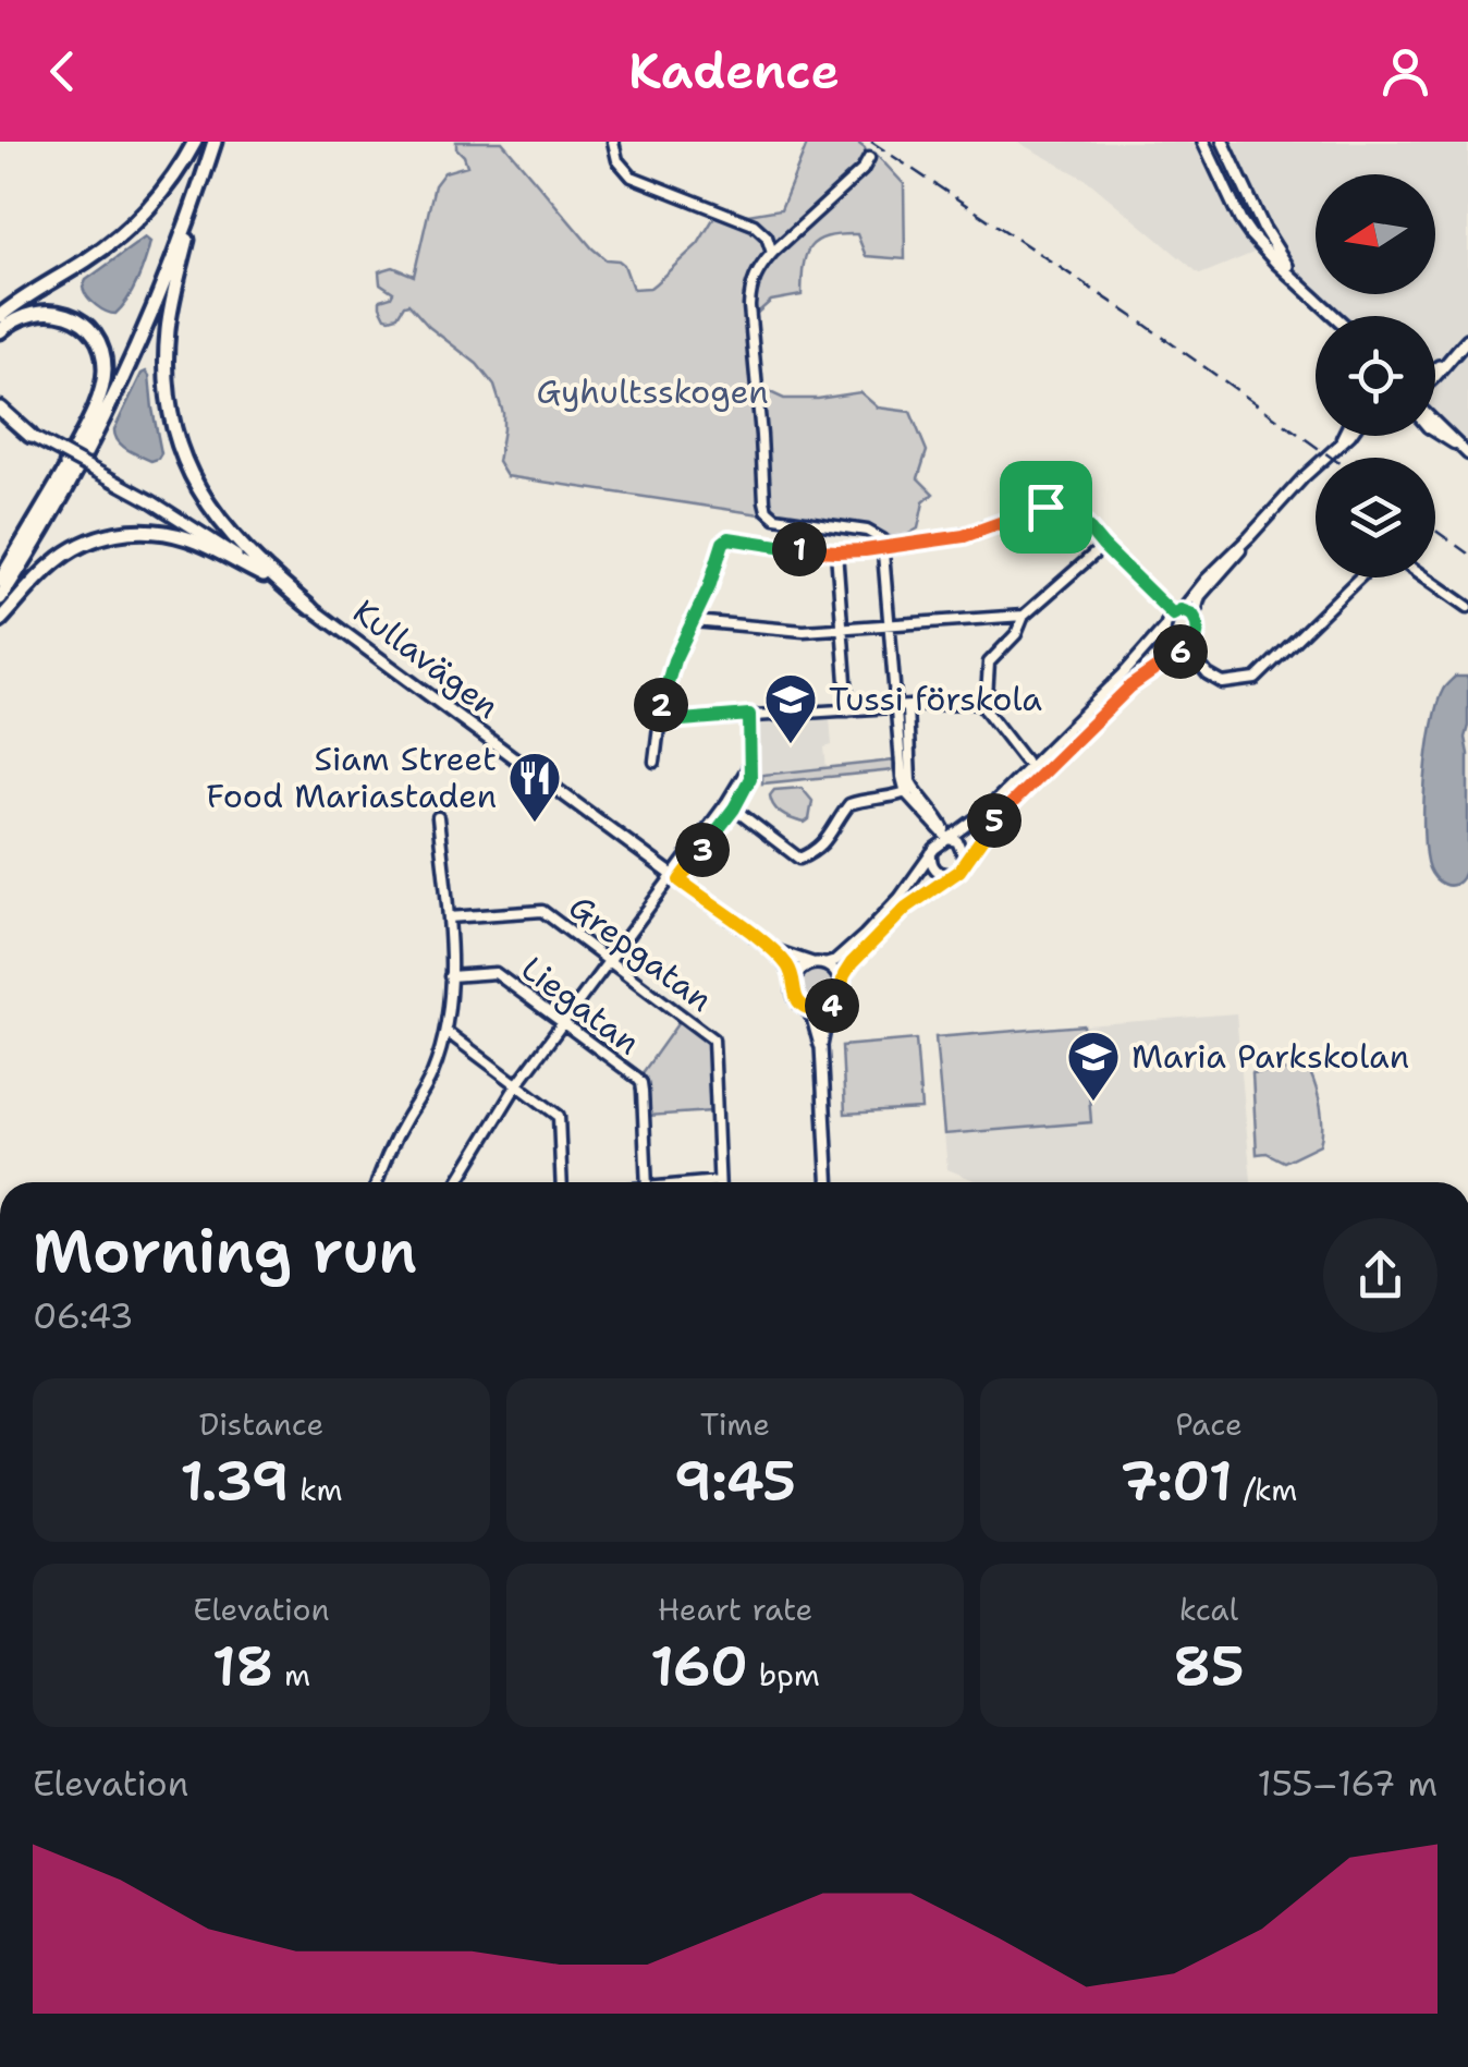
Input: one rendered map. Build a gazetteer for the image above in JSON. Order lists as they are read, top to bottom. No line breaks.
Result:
{"streets":{"street":["Kullavägen","Grepgatan","Liegatan"]},"parks":["Gyhultsskogen"],"places":{"school or university":["Tussi förskola","Maria Parkskolan"],"restaurant":["Siam Street Food Mariastaden"]},"north":"left","page":{"header":"Kadence","pins":["1","6","2","5","3","4"],"heading":["Morning run","06:43"],"stats":[["Distance","1.39 km"],["Time","9:45"],["Pace","7:01 /km"],["Elevation","18 m"],["Heart rate","160 bpm"],["kcal","85"]],"chart":["Elevation","155–167 m"]}}
